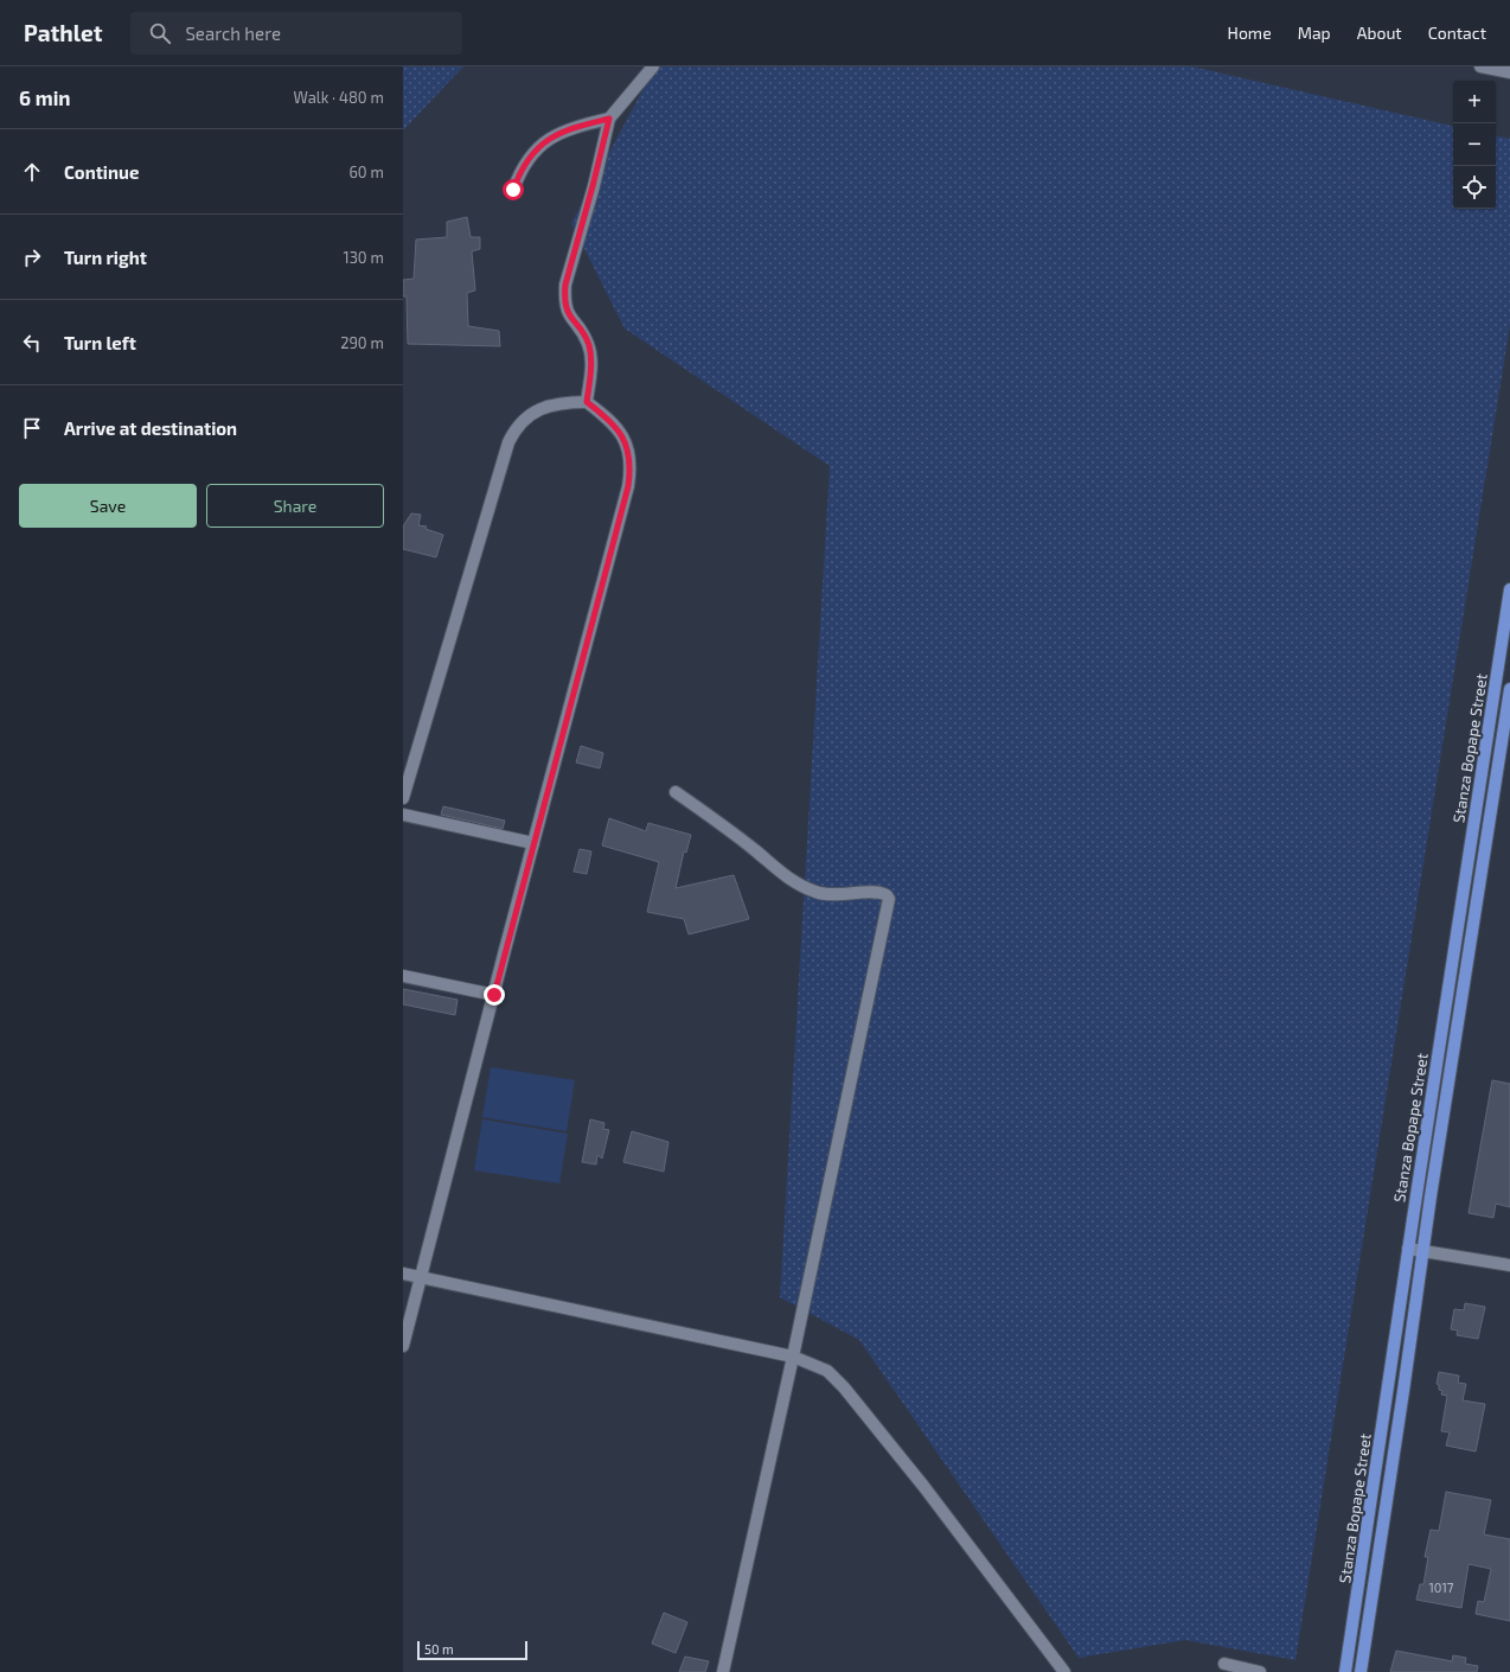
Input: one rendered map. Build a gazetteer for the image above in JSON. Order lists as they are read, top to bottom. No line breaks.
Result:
{"streets":{"main road":["Stanza Bopape Street"]},"house_numbers":["1017"],"scale_bar":"50 m","page":{"header":"Pathlet","search":"Search here","nav":["Home","Map","About","Contact"],"heading":["6 min","Walk · 480 m"],"map_buttons":["+","−"],"list":[["Continue","60 m"],["Turn right","130 m"],["Turn left","290 m"],"Arrive at destination"],"buttons":["Save","Share"],"scale":"50 m"}}
